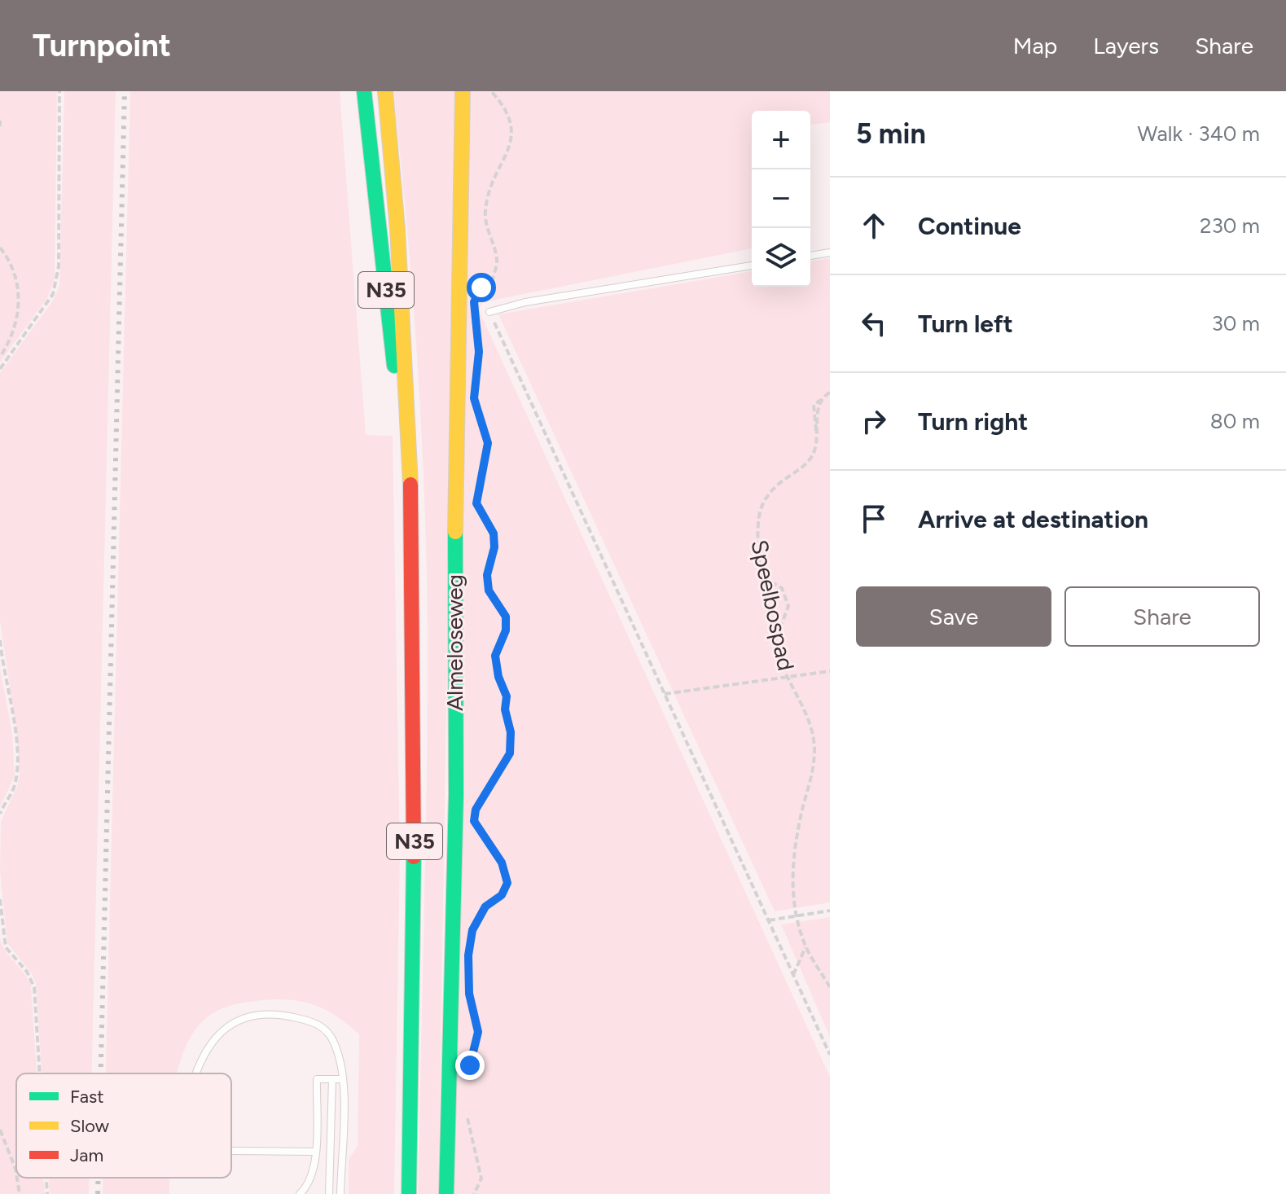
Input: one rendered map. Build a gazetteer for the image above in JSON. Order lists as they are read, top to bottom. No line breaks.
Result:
{"streets":{"main road":["N35","Almeloseweg"],"path":["Speelbospad"]},"crossings":[["N35","Almeloseweg"]],"legend":["Fast","Slow","Jam"],"page":{"header":"Turnpoint","nav":["Map","Layers","Share"],"heading":["5 min","Walk · 340 m"],"map_buttons":["+","−"],"list":[["Continue","230 m"],["Turn left","30 m"],["Turn right","80 m"],"Arrive at destination"],"buttons":["Save","Share"]}}
